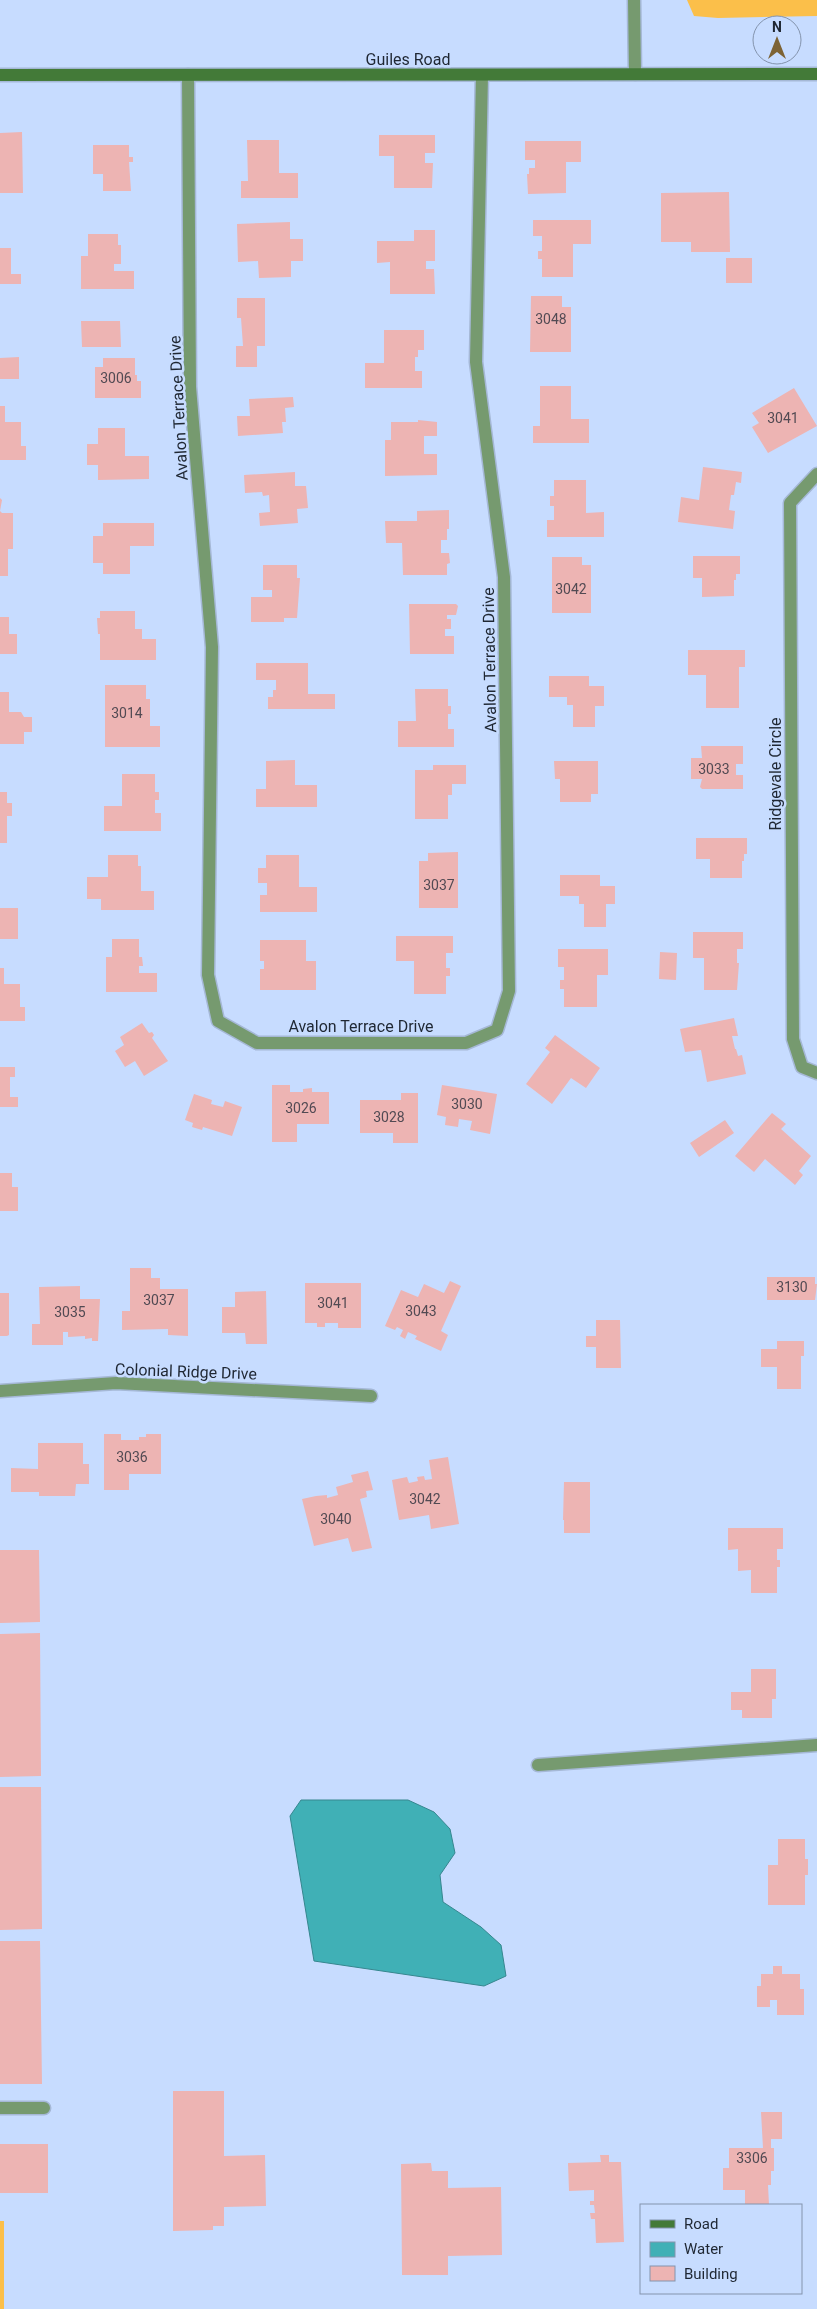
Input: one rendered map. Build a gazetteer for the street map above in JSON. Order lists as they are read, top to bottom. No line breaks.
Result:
{"streets":{"street":["Guiles Road","Avalon Terrace Drive","Ridgevale Circle","Colonial Ridge Drive"]},"crossings":[["Guiles Road","Avalon Terrace Drive"]],"house_numbers":["3048","3006","3041","3042","3014","3033","3037","3030","3026","3028","3130","3037","3041","3043","3035","3036","3042","3040","3306"],"legend":["Road","Water","Building"],"north":"top"}
